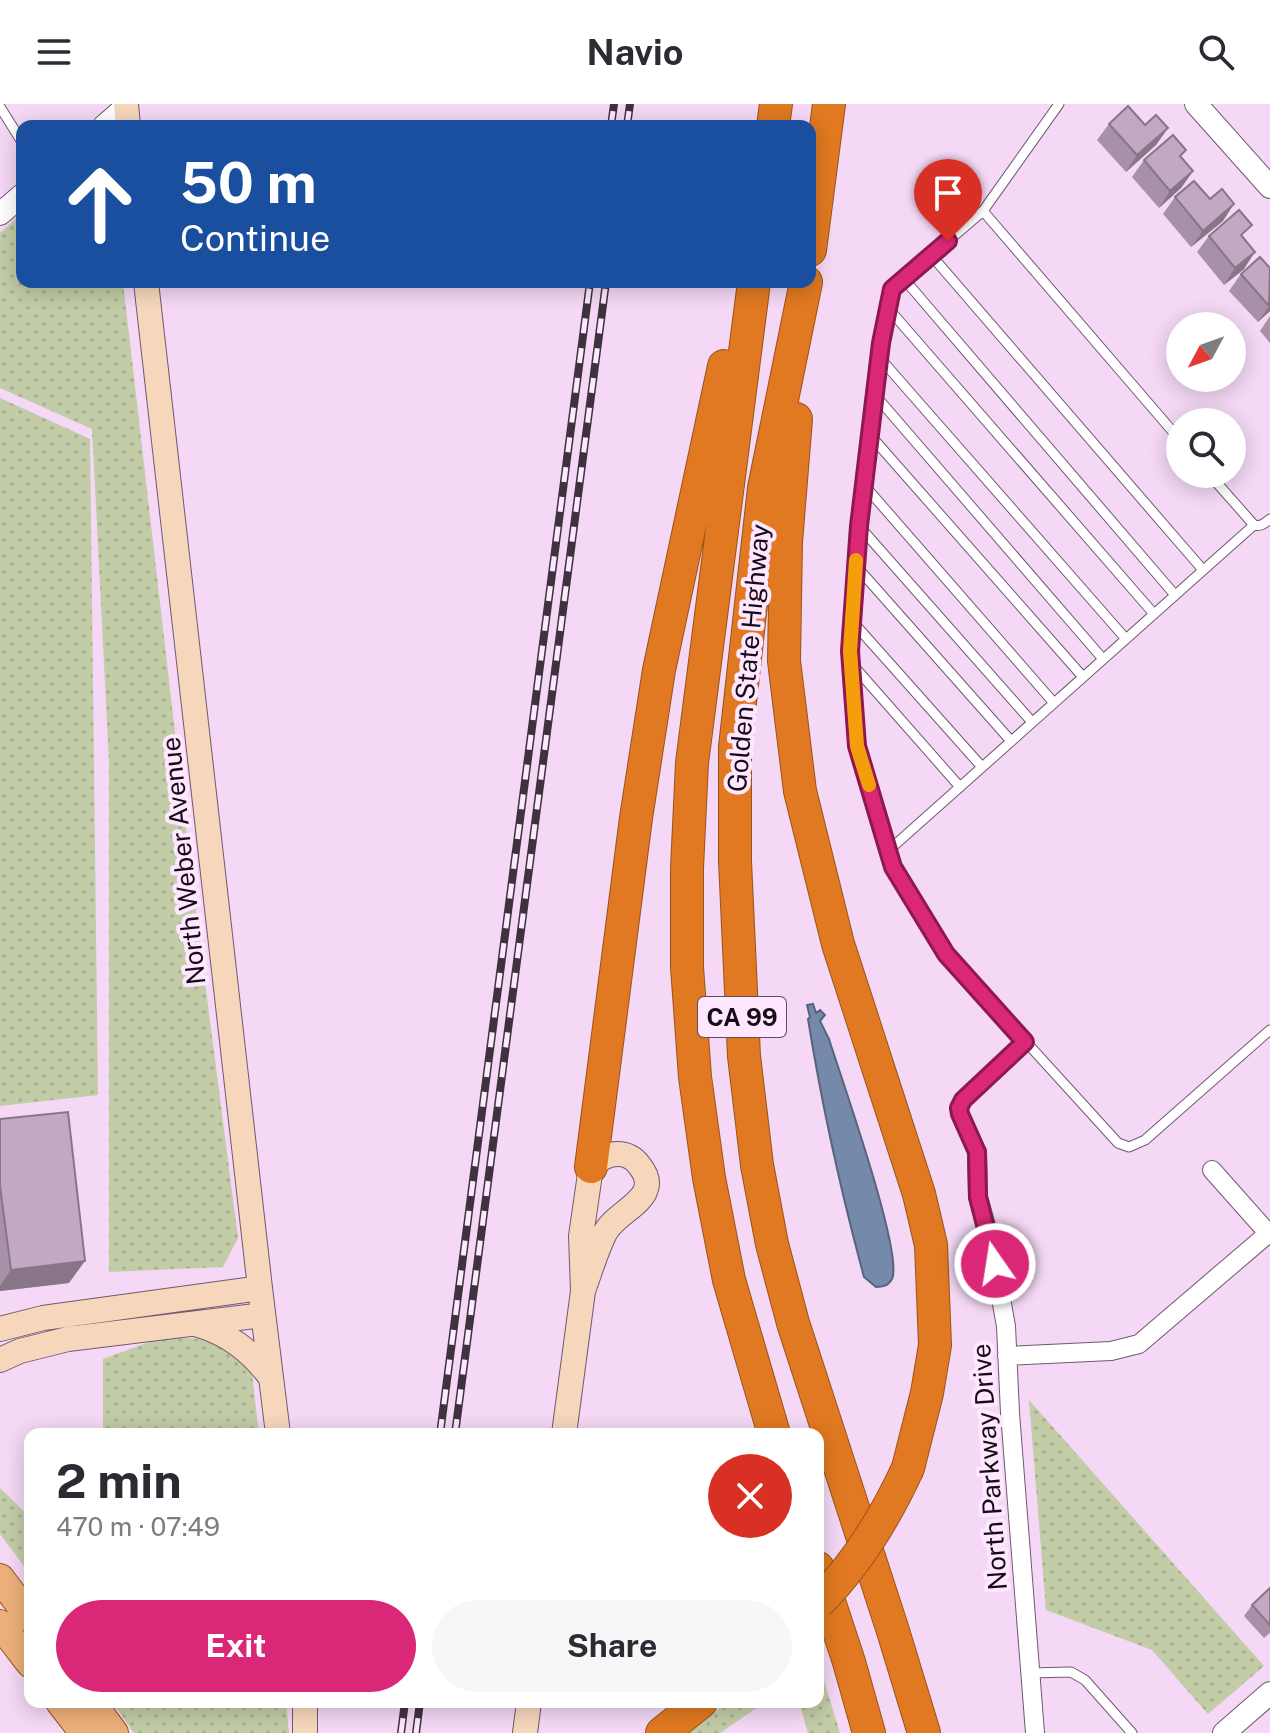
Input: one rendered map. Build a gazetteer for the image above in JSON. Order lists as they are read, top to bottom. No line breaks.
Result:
{"streets":{"highway":["Golden State Highway","CA 99"],"main road":["North Weber Avenue"],"street":["North Parkway Drive"]},"north":"bottom left","page":{"header":"Navio","turn":["50 m","Continue"],"heading":["2 min","470 m · 07:49"],"buttons":["Exit","Share"]}}
